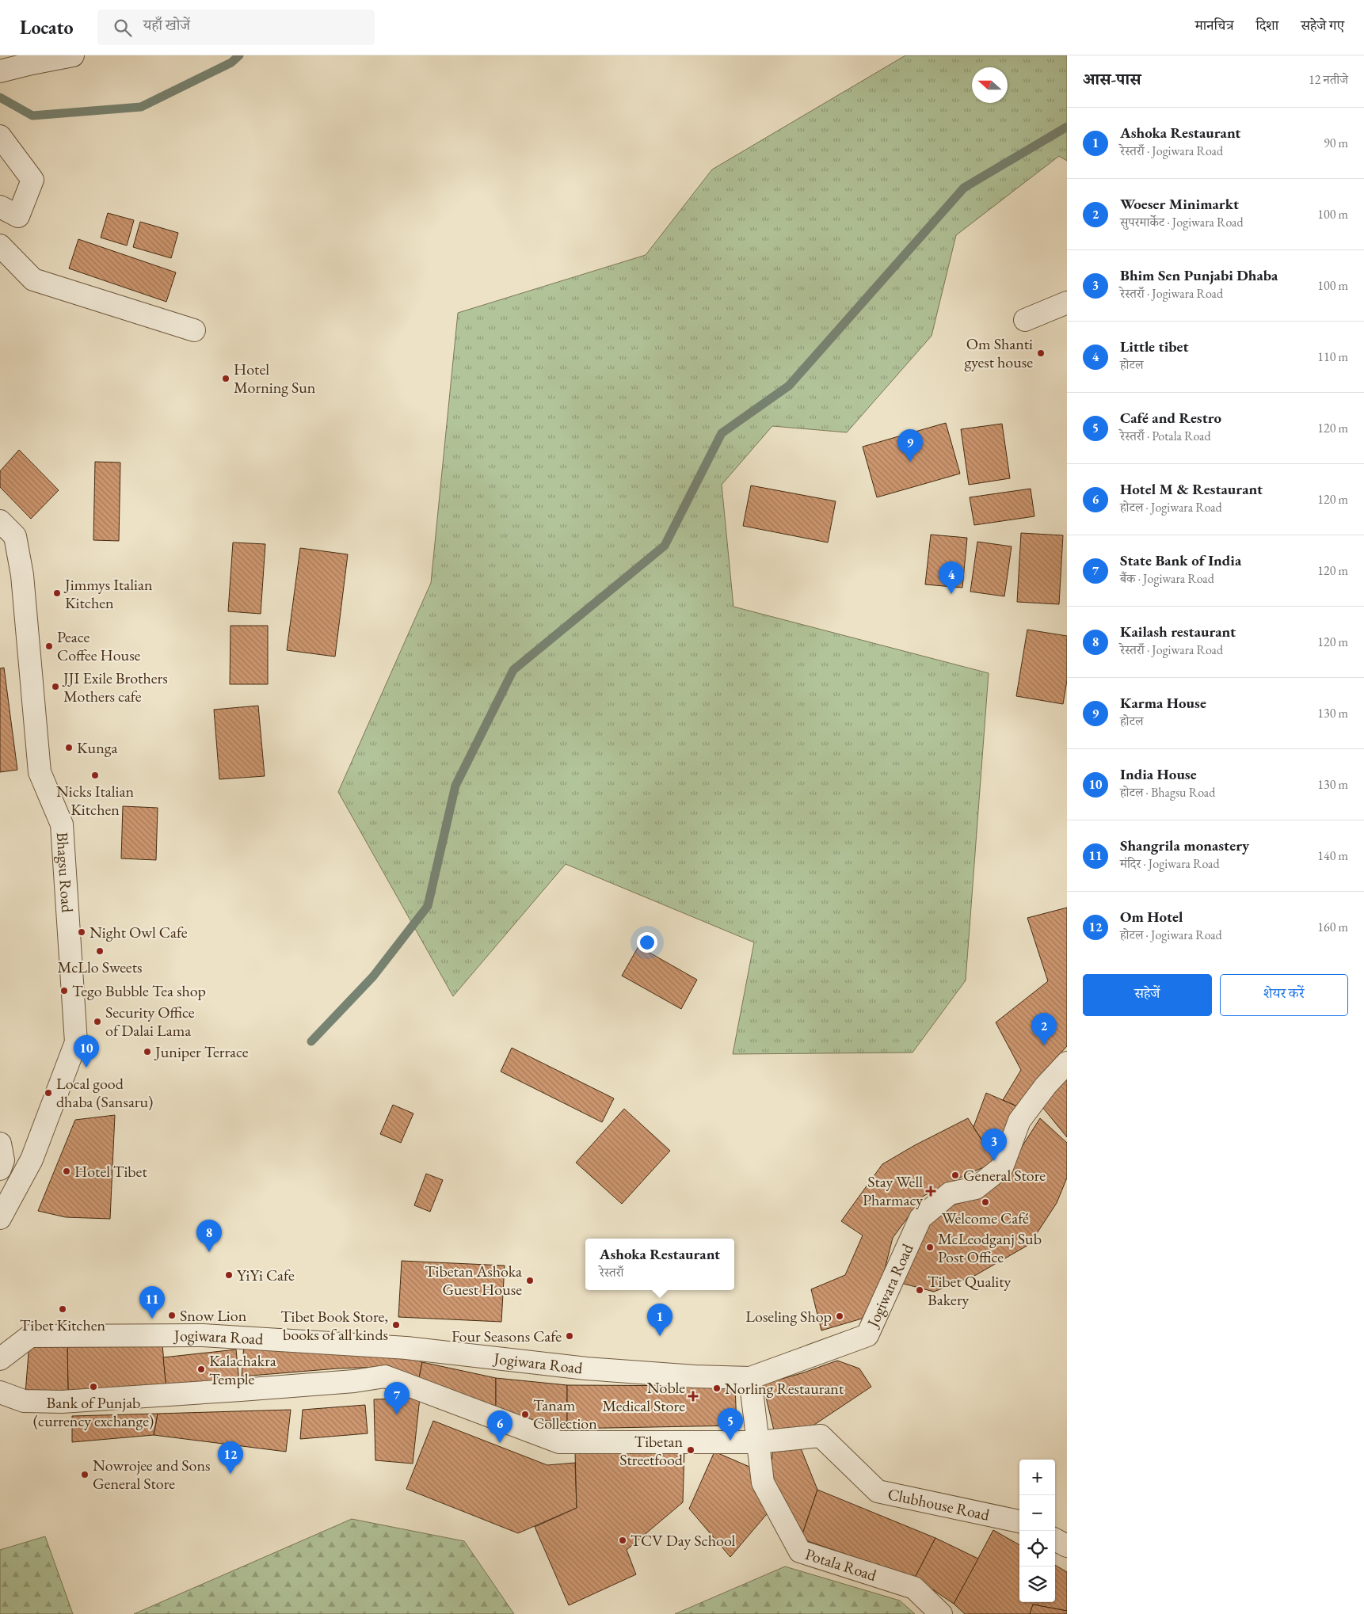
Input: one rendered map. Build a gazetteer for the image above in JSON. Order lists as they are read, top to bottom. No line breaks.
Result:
{"streets":{"street":["Bhagsu Road","Jogiwara Road","Clubhouse Road","Potala Road"]},"crossings":[["Jogiwara Road","Potala Road"],["Clubhouse Road","Potala Road"]],"places":{"other":["Om Shanti gyest house","Hotel Morning Sun","Jimmys Italian Kitchen","Peace Coffee House","JJI Exile Brothers Mothers cafe","Kunga","Nicks Italian Kitchen","Night Owl Cafe","McLlo Sweets","Tego Bubble Tea shop","Security Office of Dalai Lama","Juniper Terrace","Local good dhaba (Sansaru)","Hotel Tibet","General Store","Welcome Café","McLeodganj Sub Post Office","YiYi Cafe","Tibetan Ashoka Guest House","Tibet Quality Bakery","Tibet Kitchen","Snow Lion","Loseling Shop","Tibet Book Store, books of all kinds","Four Seasons Cafe","Kalachakra Temple","Bank of Punjab (currency exchange)","Norling Restaurant","Tanam Collection","Tibetan Streetfood","Nowrojee and Sons General Store","TCV Day School"],"health":["Stay Well Pharmacy","Noble Medical Store"]},"north":"left","page":{"header":"Locato","search":"यहाँ खोजें","nav":["मानचित्र","दिशा","सहेजे गए"],"heading":["आस-पास","12 नतीजे"],"list":[{"mark":"1","name":"Ashoka Restaurant","note":"रेस्तराँ · Jogiwara Road","value":"90 m"},{"mark":"2","name":"Woeser Minimarkt","note":"सुपरमार्केट · Jogiwara Road","value":"100 m"},{"mark":"3","name":"Bhim Sen Punjabi Dhaba","note":"रेस्तराँ · Jogiwara Road","value":"100 m"},{"mark":"4","name":"Little tibet","note":"होटल","value":"110 m"},{"mark":"5","name":"Café and Restro","note":"रेस्तराँ · Potala Road","value":"120 m"},{"mark":"6","name":"Hotel M & Restaurant","note":"होटल · Jogiwara Road","value":"120 m"},{"mark":"7","name":"State Bank of India","note":"बैंक · Jogiwara Road","value":"120 m"},{"mark":"8","name":"Kailash restaurant","note":"रेस्तराँ · Jogiwara Road","value":"120 m"},{"mark":"9","name":"Karma House","note":"होटल","value":"130 m"},{"mark":"10","name":"India House","note":"होटल · Bhagsu Road","value":"130 m"},{"mark":"11","name":"Shangrila monastery","note":"मंदिर · Jogiwara Road","value":"140 m"},{"mark":"12","name":"Om Hotel","note":"होटल · Jogiwara Road","value":"160 m"}],"pins":["9","4","2","10","3","8","11","1","7","5","6","12"],"buttons":["सहेजें","शेयर करें"],"popup":["Ashoka Restaurant","रेस्तराँ"],"map_buttons":["+","−"]}}
